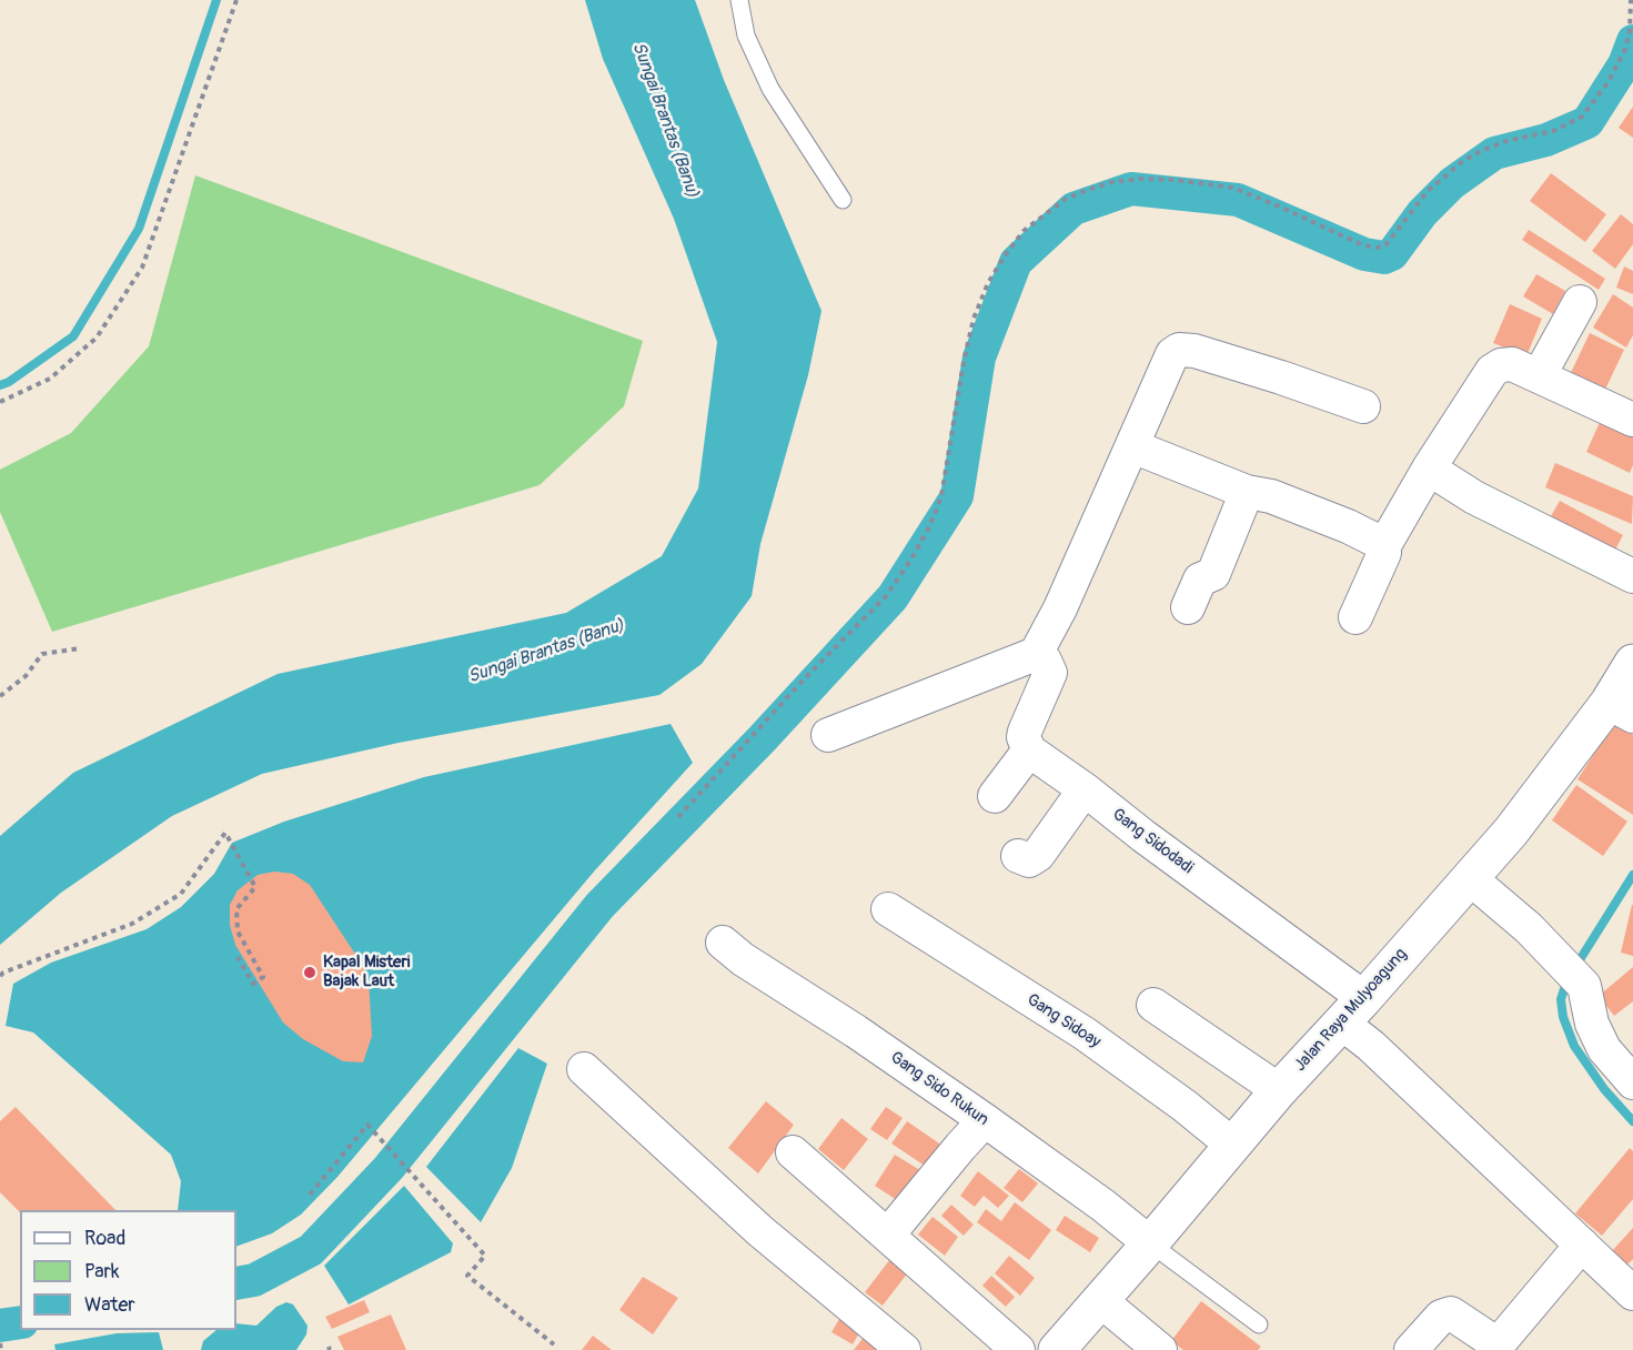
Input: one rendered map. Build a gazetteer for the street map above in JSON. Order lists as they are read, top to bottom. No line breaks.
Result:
{"streets":{"main road":["Jalan Raya Mulyoagung"],"street":["Gang Sidodadi","Gang Sidoay","Gang Sido Rukun"]},"crossings":[["Gang Sidodadi","Jalan Raya Mulyoagung"],["Jalan Raya Mulyoagung","Gang Sidoay"],["Jalan Raya Mulyoagung","Gang Sido Rukun"]],"water":["Sungai Brantas (Banu)"],"places":["Kapal Misteri Bajak Laut"],"legend":["Road","Park","Water"]}
